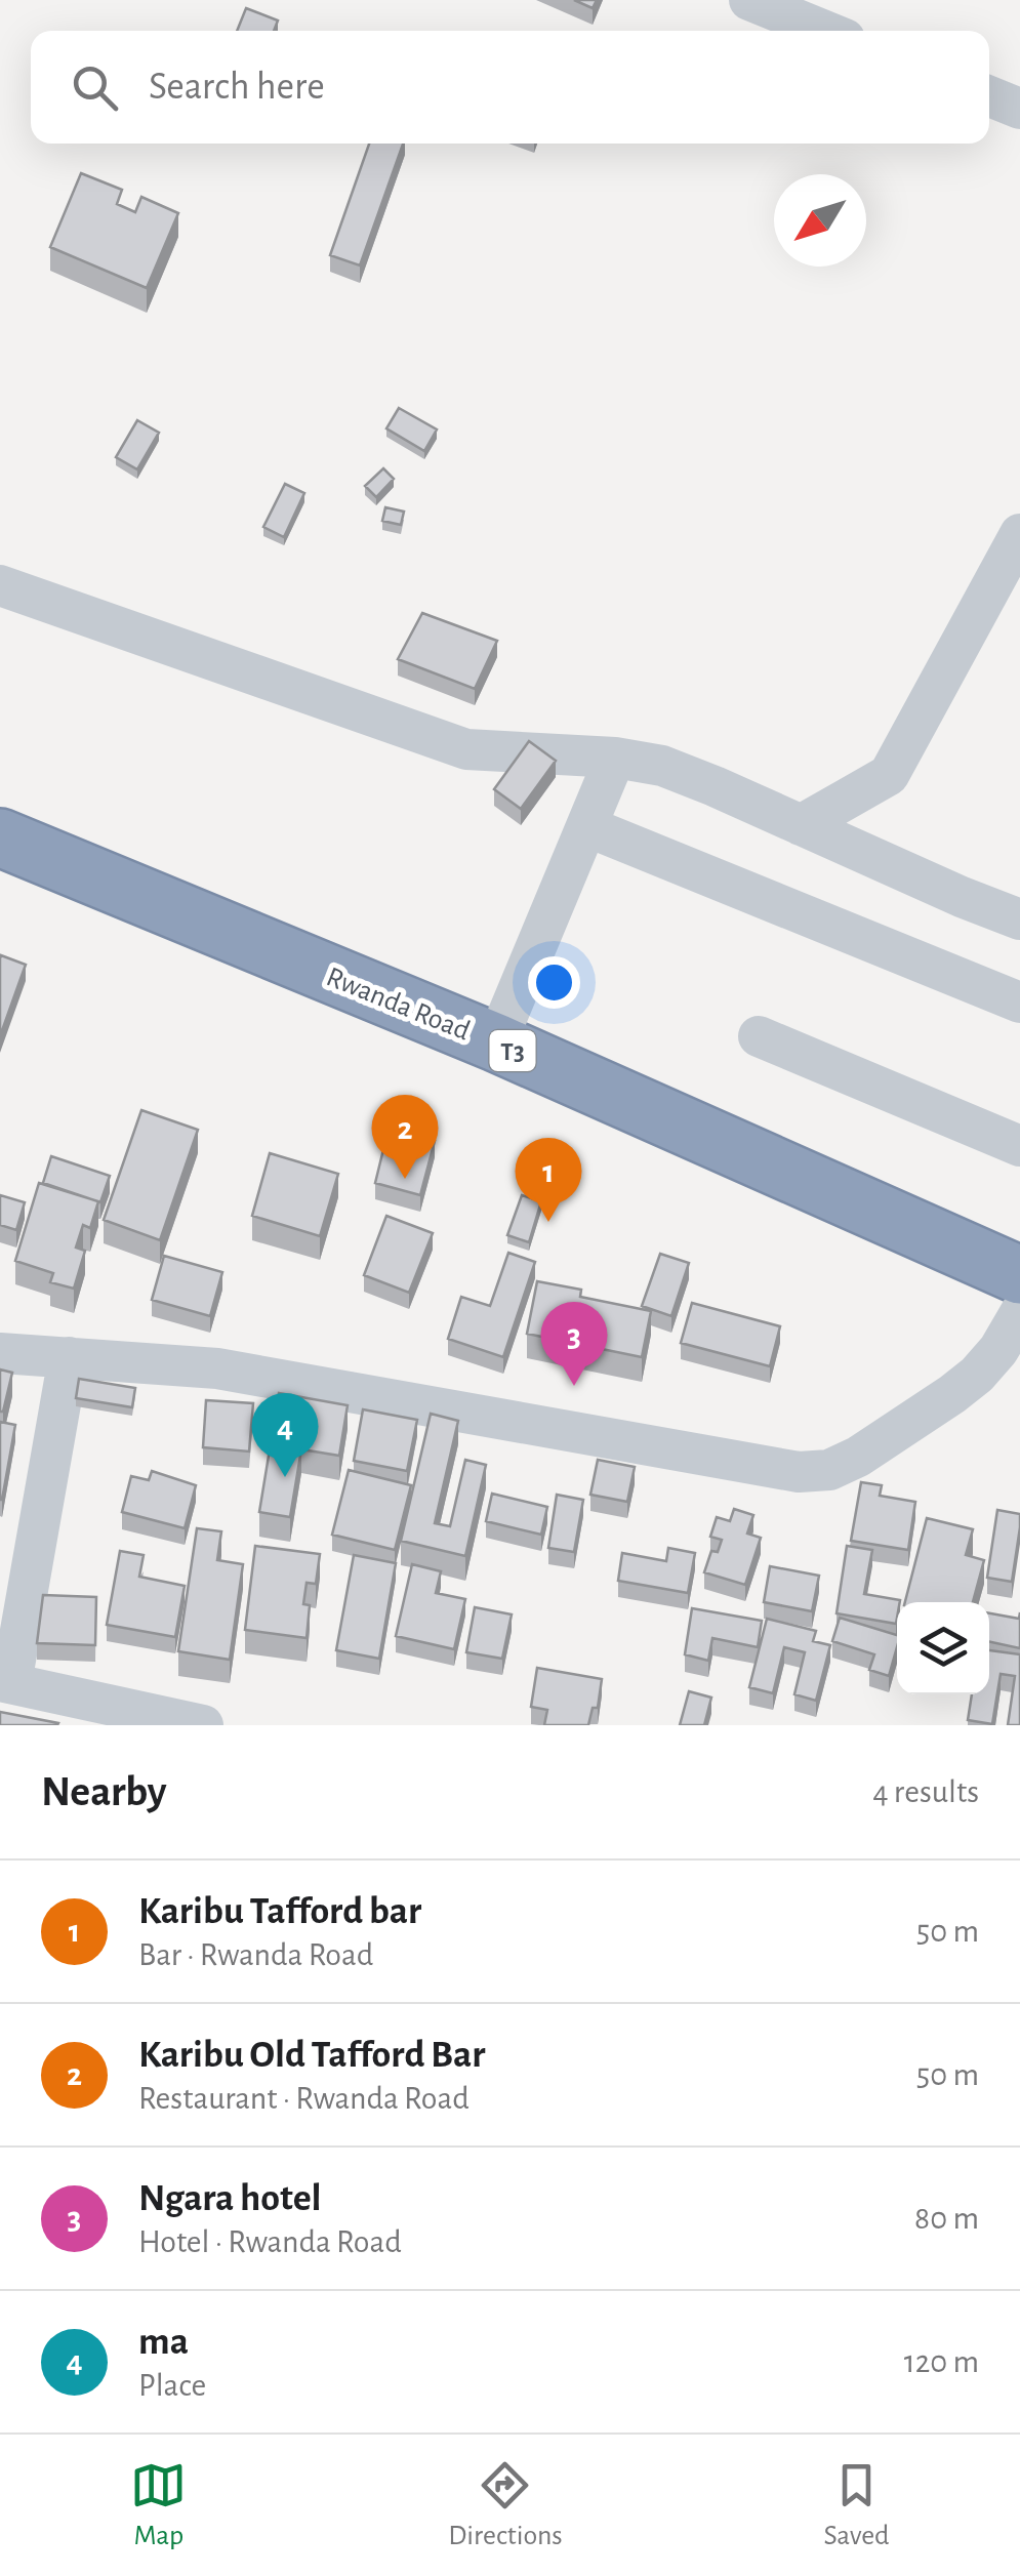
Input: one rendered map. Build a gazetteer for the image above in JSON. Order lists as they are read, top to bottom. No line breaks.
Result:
{"streets":{"highway":["Rwanda Road","T3"]},"north":"bottom left","page":{"search":"Search here","pins":["2","1","3","4"],"heading":["Nearby","4 results"],"list":[{"mark":"1","name":"Karibu Tafford bar","note":"Bar · Rwanda Road","value":"50 m"},{"mark":"2","name":"Karibu Old Tafford Bar","note":"Restaurant · Rwanda Road","value":"50 m"},{"mark":"3","name":"Ngara hotel","note":"Hotel · Rwanda Road","value":"80 m"},{"mark":"4","name":"ma","note":"Place","value":"120 m"}],"nav":["Map","Directions","Saved"]}}
